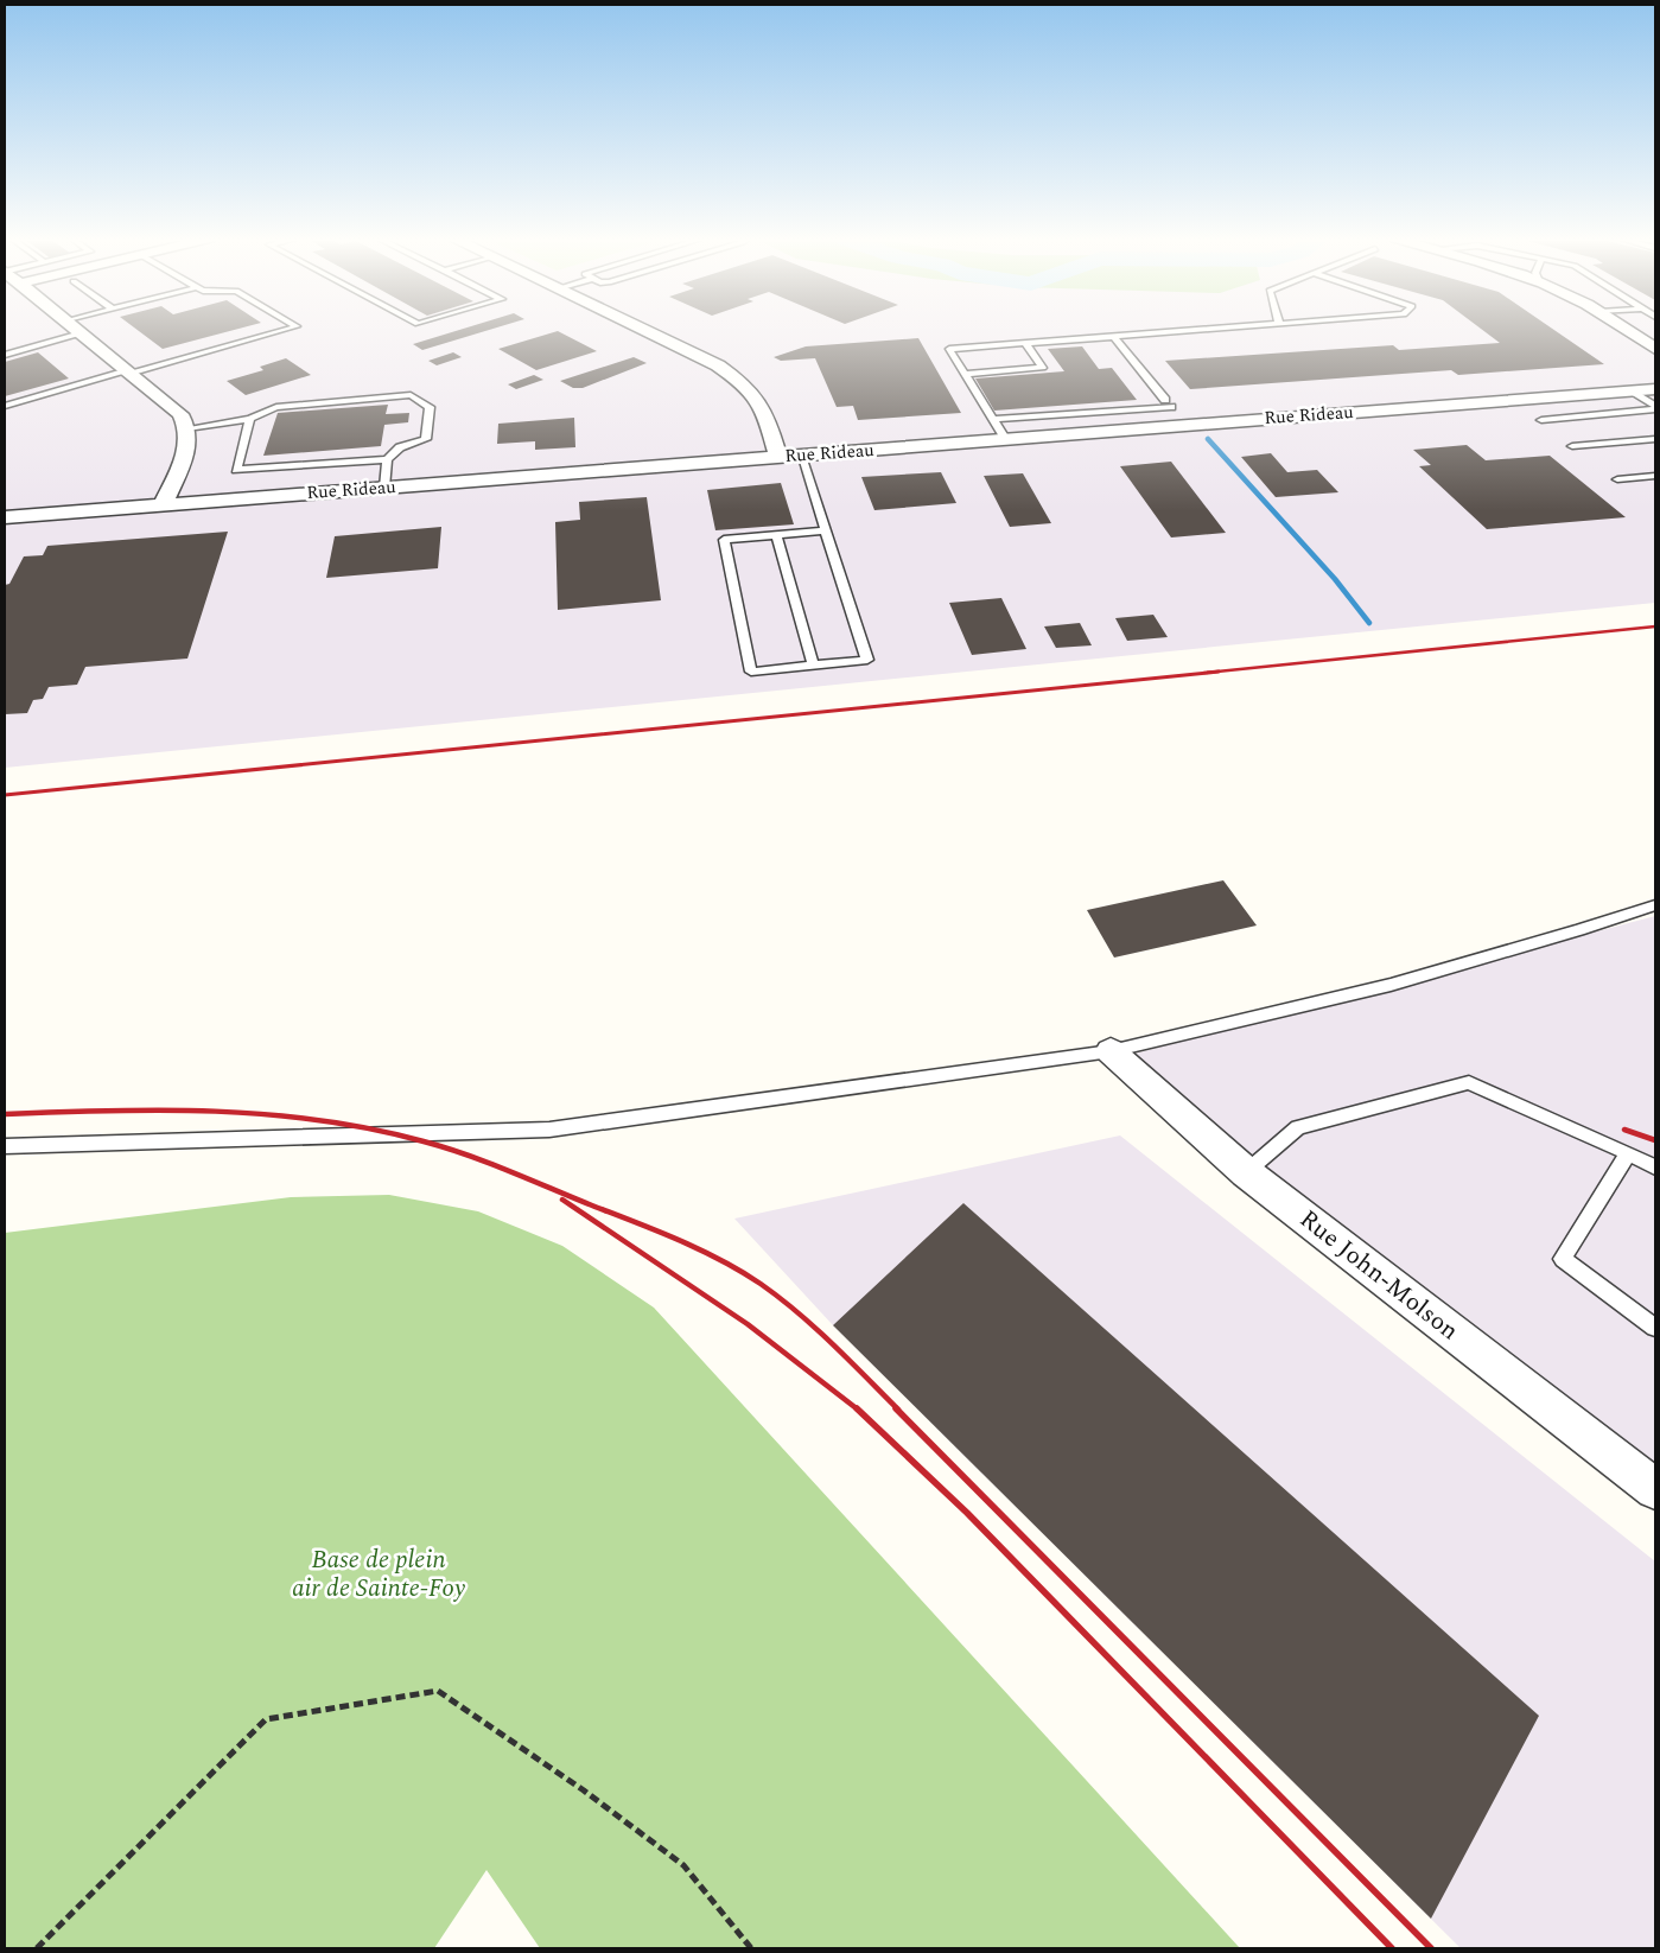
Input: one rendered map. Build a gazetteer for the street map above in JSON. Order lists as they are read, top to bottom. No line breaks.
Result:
{"streets":{"street":["Rue Rideau","Rue John-Molson"]},"parks":["Base de plein air de Sainte-Foy"]}
